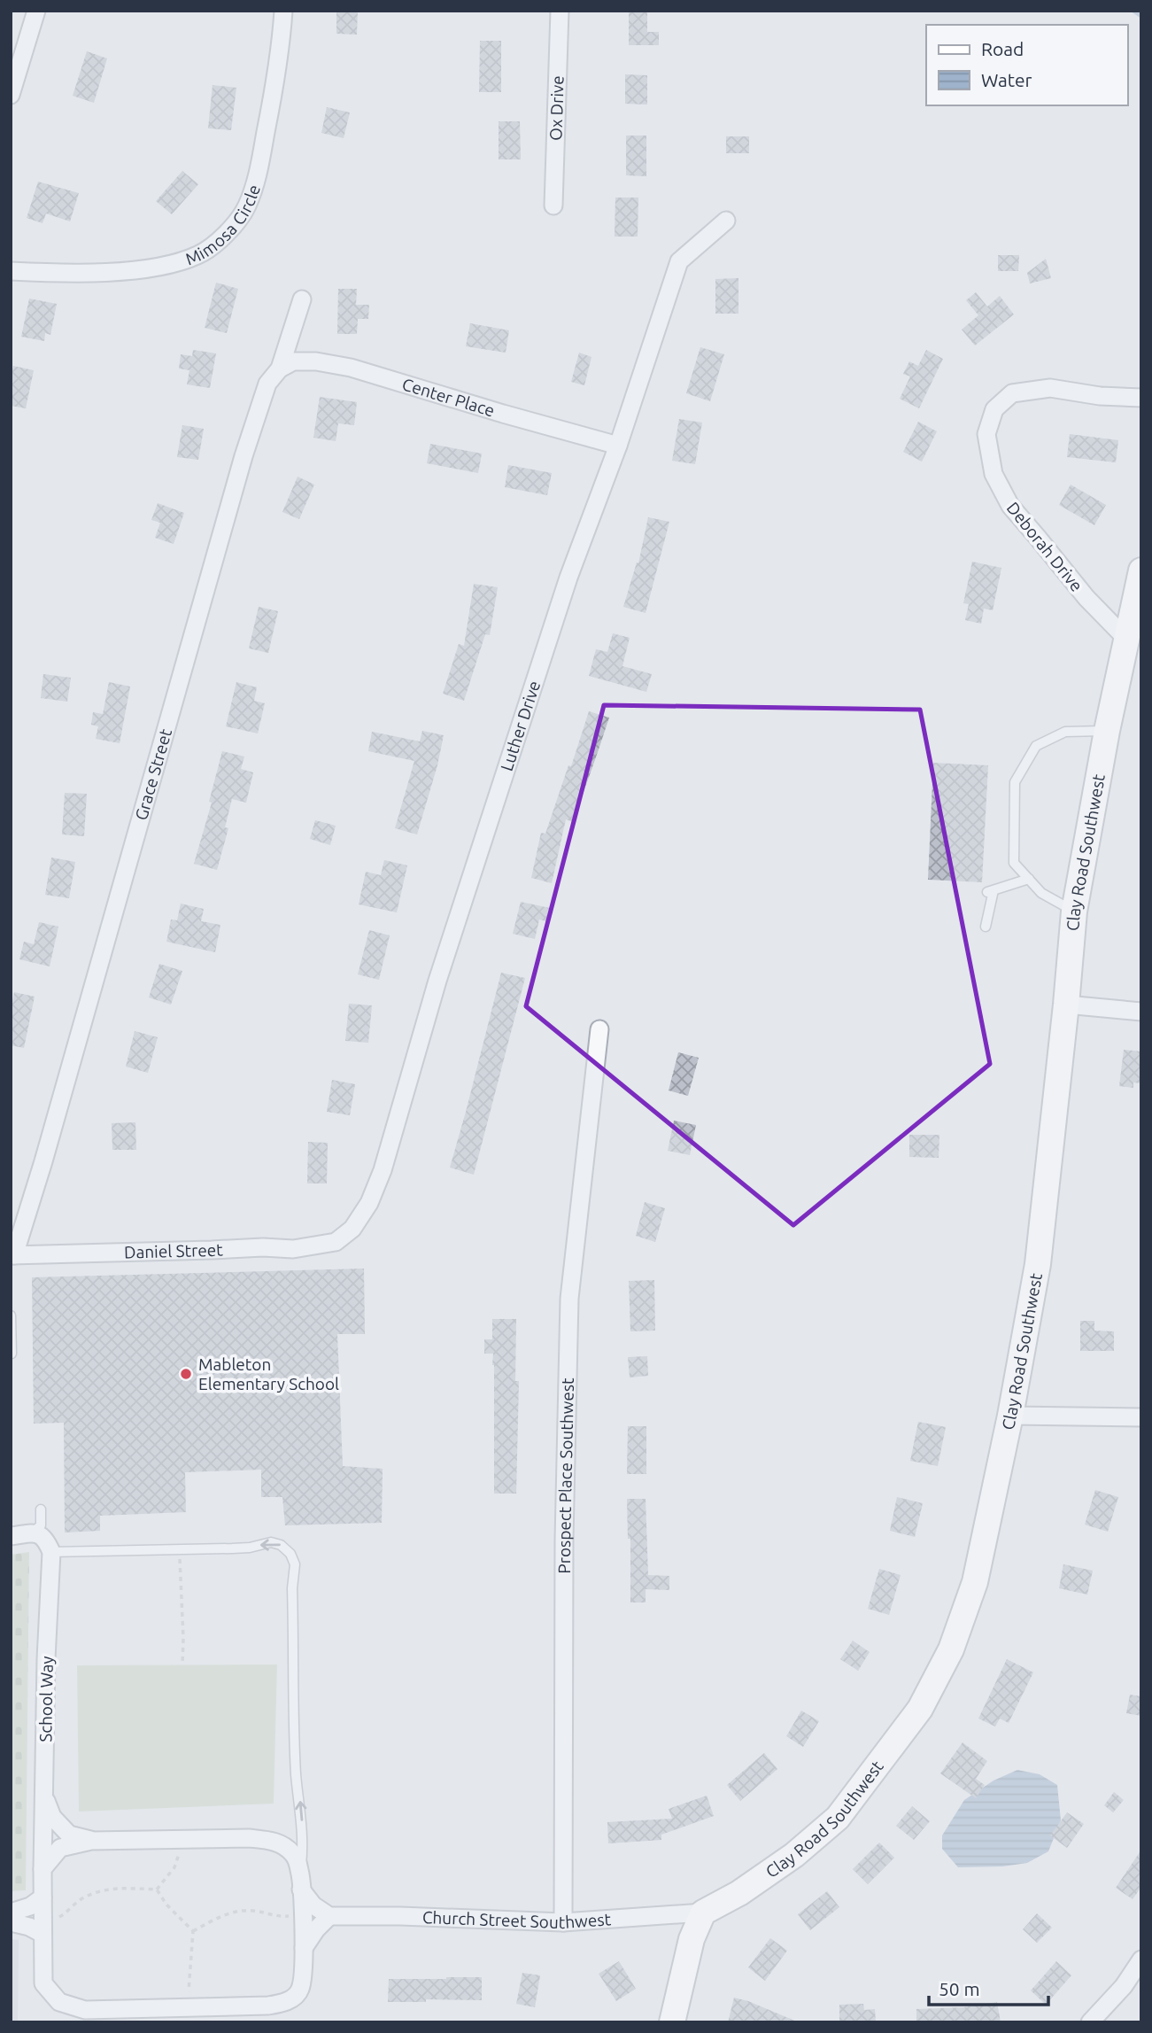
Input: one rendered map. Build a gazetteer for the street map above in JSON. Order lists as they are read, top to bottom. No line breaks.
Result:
{"streets":{"street":["Ox Drive","Mimosa Circle","Center Place","Deborah Drive","Luther Drive","Grace Street","Clay Road Southwest","Daniel Street","Prospect Place Southwest","School Way","Church Street Southwest"]},"crossings":[["Center Place","Luther Drive"],["Center Place","Grace Street"],["Deborah Drive","Clay Road Southwest"],["Luther Drive","Daniel Street"],["Grace Street","Daniel Street"],["Clay Road Southwest","Church Street Southwest"],["Prospect Place Southwest","Church Street Southwest"]],"places":["Mableton Elementary School"],"legend":["Road","Water"],"scale_bar":"50 m"}
